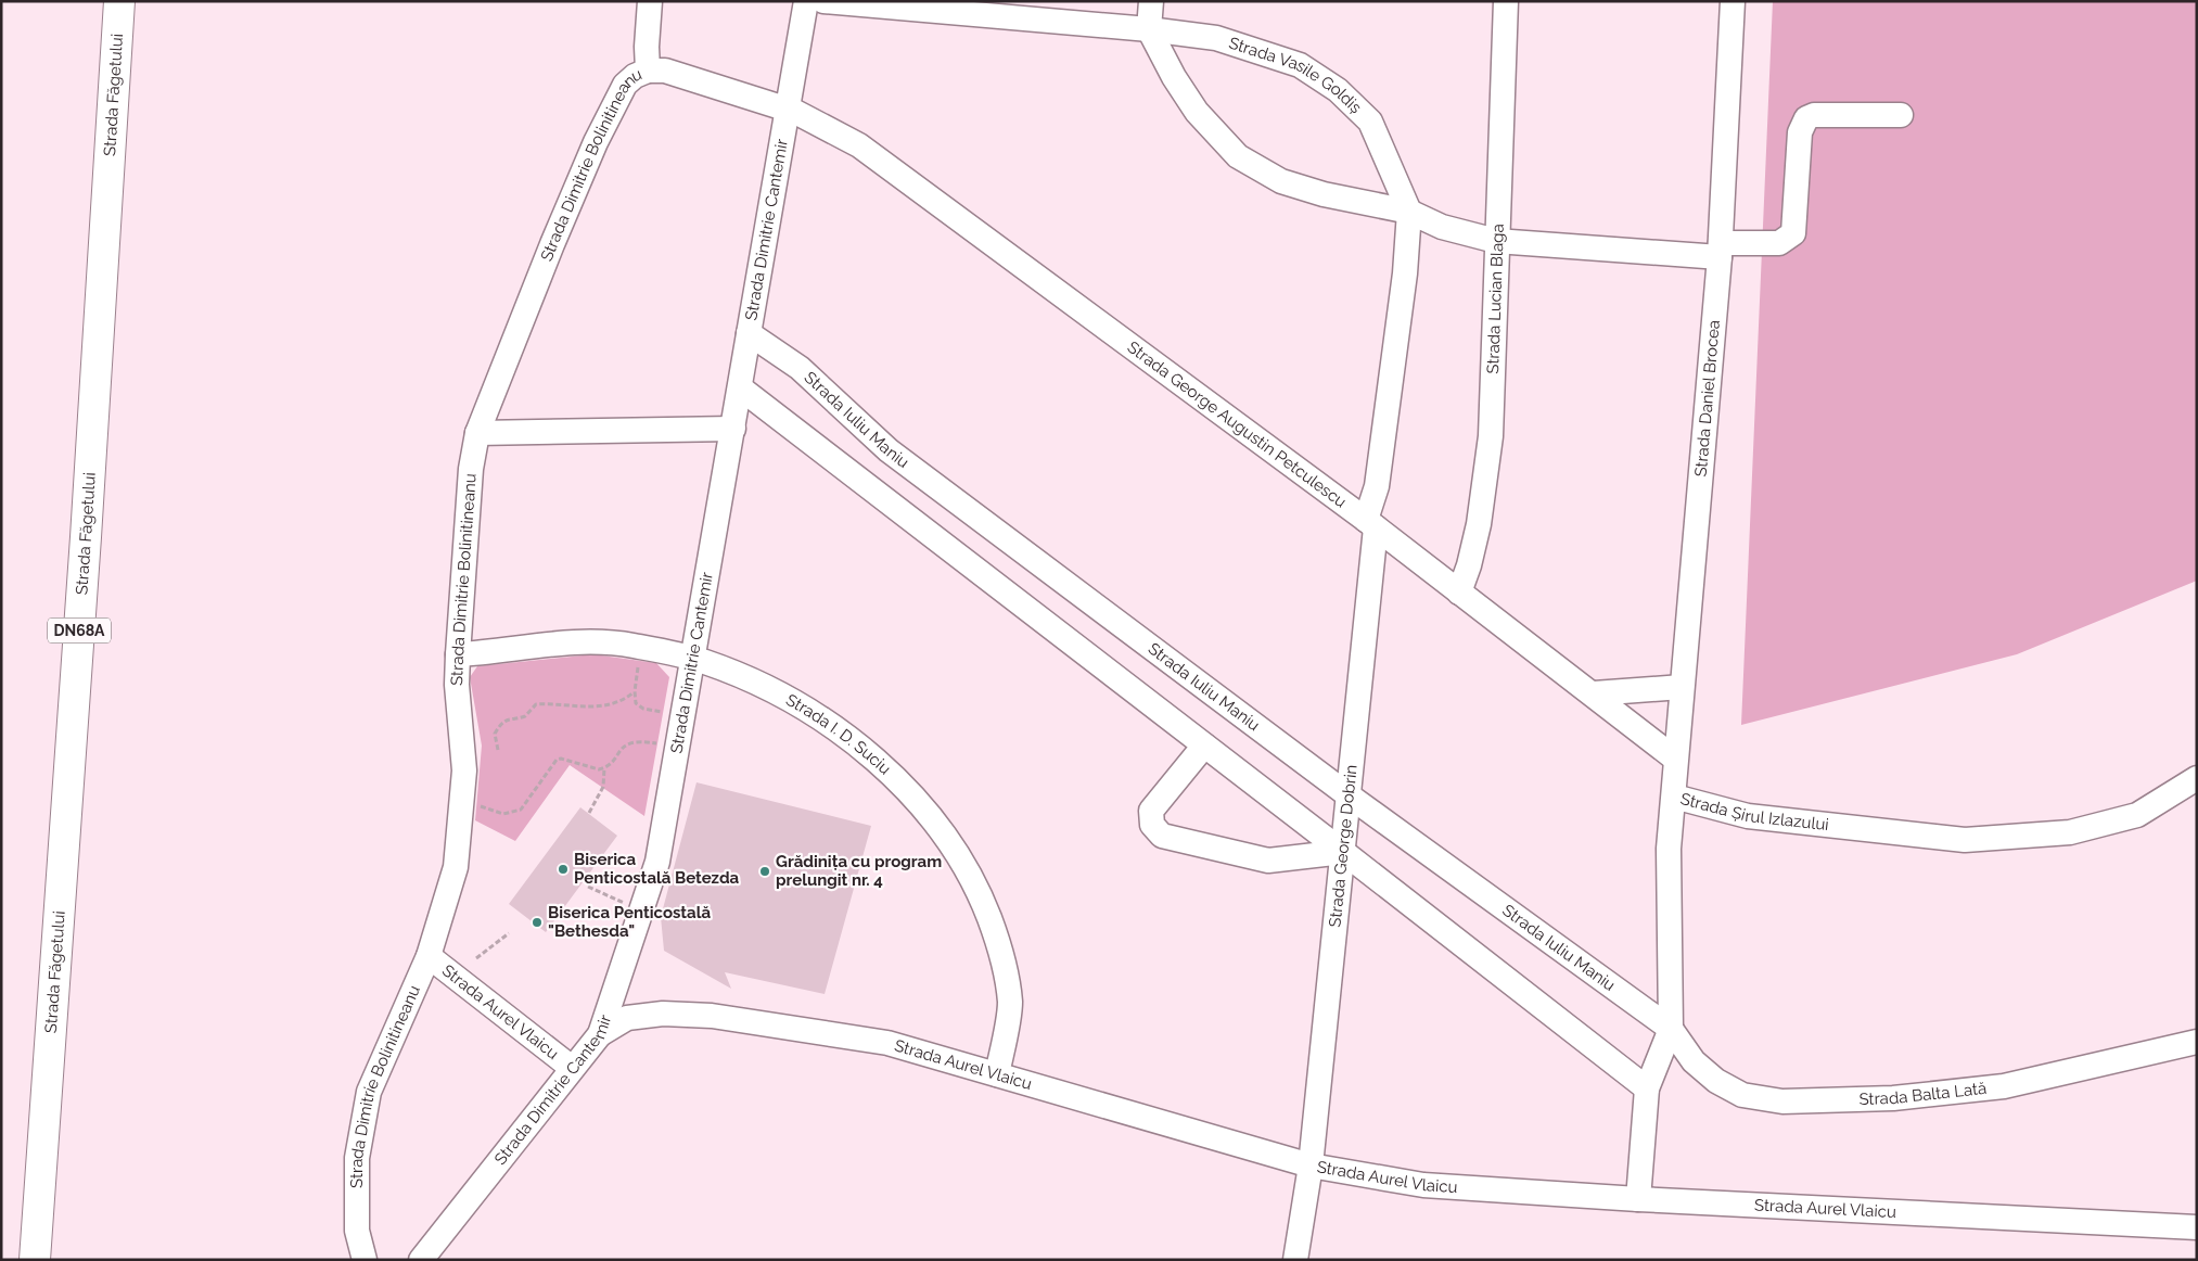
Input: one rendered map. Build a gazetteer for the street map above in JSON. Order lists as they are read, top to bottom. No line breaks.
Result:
{"streets":{"main road":["Strada Făgetului","DN68A"],"street":["Strada Vasile Goldiș","Strada Dimitrie Bolinitineanu","Strada Dimitrie Cantemir","Strada Lucian Blaga","Strada Daniel Brocea","Strada Iuliu Maniu","Strada George Augustin Petculescu","Strada I. D. Suciu","Strada Șirul Izlazului","Strada George Dobrin","Strada Aurel Vlaicu","Strada Balta Lată"]},"crossings":[["Strada Vasile Goldiș","Strada George Augustin Petculescu"],["Strada Vasile Goldiș","Strada George Dobrin"],["Strada Dimitrie Bolinitineanu","Strada Dimitrie Cantemir"],["Strada Dimitrie Bolinitineanu","Strada George Augustin Petculescu"],["Strada Dimitrie Bolinitineanu","Strada I. D. Suciu"],["Strada Dimitrie Bolinitineanu","Strada Aurel Vlaicu"],["Strada Dimitrie Cantemir","Strada Iuliu Maniu"],["Strada Dimitrie Cantemir","Strada George Augustin Petculescu"],["Strada Dimitrie Cantemir","Strada I. D. Suciu"],["Strada Dimitrie Cantemir","Strada Aurel Vlaicu"],["Strada Lucian Blaga","Strada George Augustin Petculescu"],["Strada Daniel Brocea","Strada George Augustin Petculescu"],["Strada Daniel Brocea","Strada Șirul Izlazului"],["Strada Iuliu Maniu","Strada Șirul Izlazului"],["Strada Iuliu Maniu","Strada George Dobrin"],["Strada Iuliu Maniu","Strada Balta Lată"],["Strada George Augustin Petculescu","Strada George Dobrin"],["Strada I. D. Suciu","Strada Aurel Vlaicu"],["Strada Șirul Izlazului","Strada Aurel Vlaicu"],["Strada Șirul Izlazului","Strada Balta Lată"],["Strada George Dobrin","Strada Aurel Vlaicu"]],"places":["Biserica Penticostală Betezda","Grădinița cu program prelungit nr. 4","Biserica Penticostală \"Bethesda\""]}
